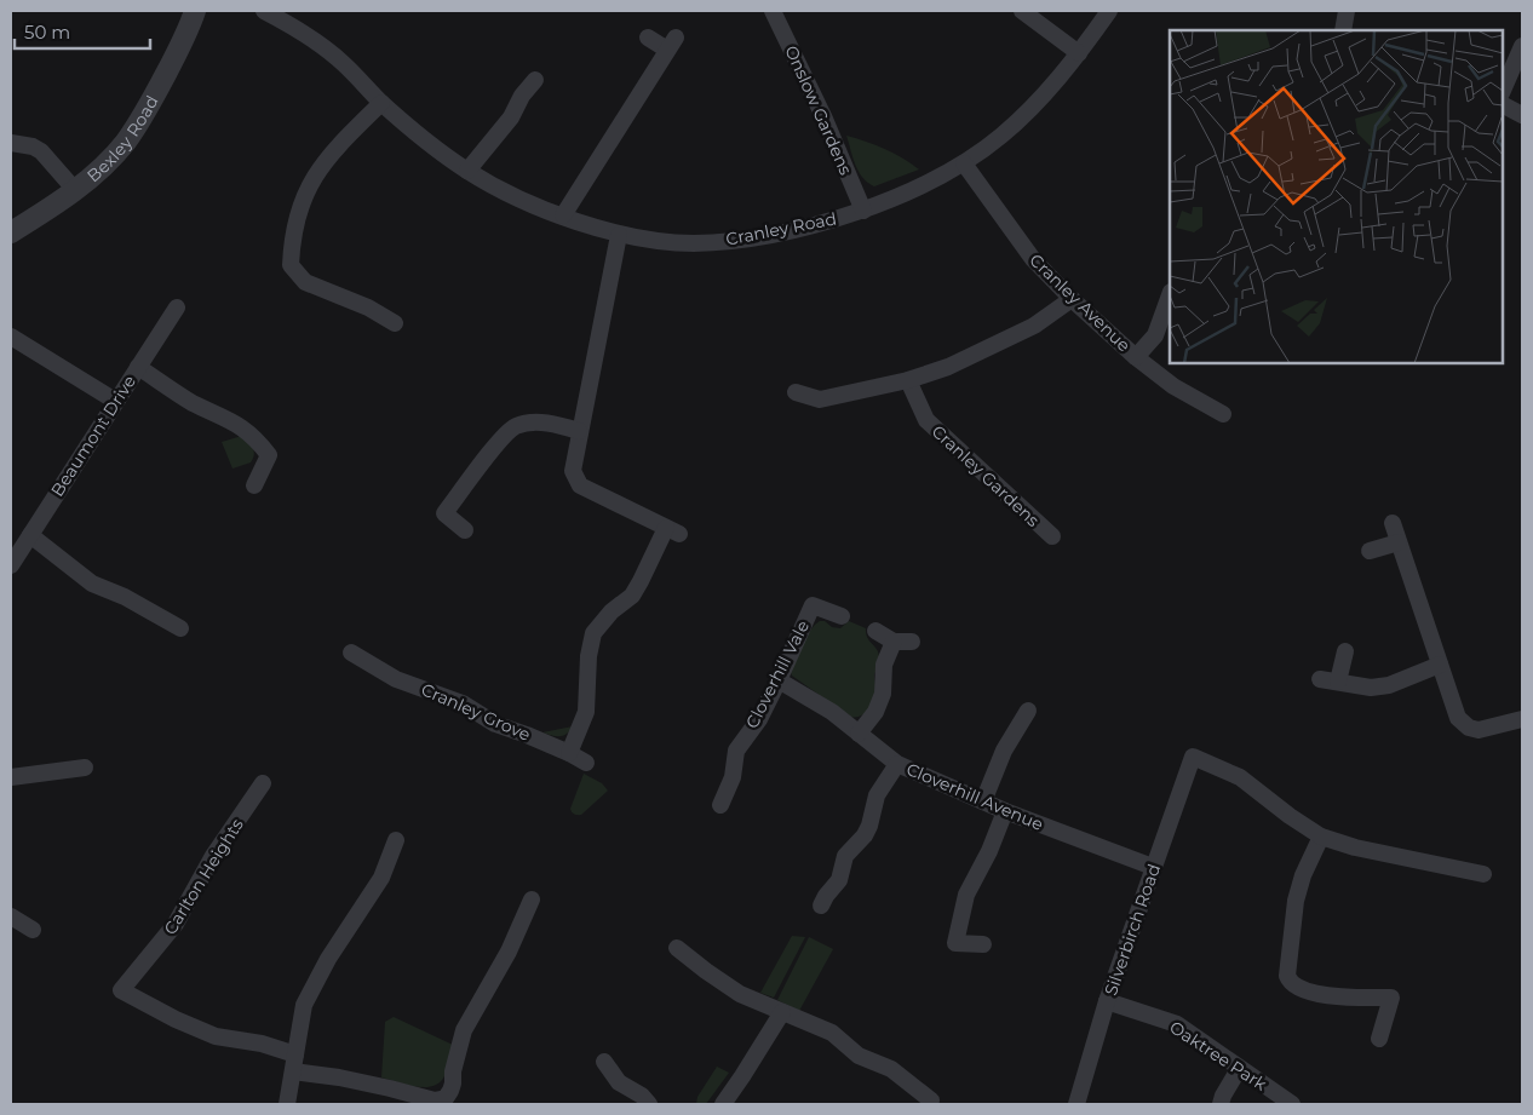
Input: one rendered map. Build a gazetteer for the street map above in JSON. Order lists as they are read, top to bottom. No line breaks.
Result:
{"streets":{"street":["Onslow Gardens","Bexley Road","Cranley Road","Cranley Avenue","Beaumont Drive","Cranley Gardens","Cloverhill Vale","Cranley Grove","Cloverhill Avenue","Carlton Heights","Silverbirch Road","Oaktree Park"]},"crossings":[["Onslow Gardens","Cranley Road"],["Cranley Road","Cranley Avenue"],["Cloverhill Vale","Cloverhill Avenue"],["Cloverhill Avenue","Silverbirch Road"],["Silverbirch Road","Oaktree Park"]],"scale_bar":"50 m"}
